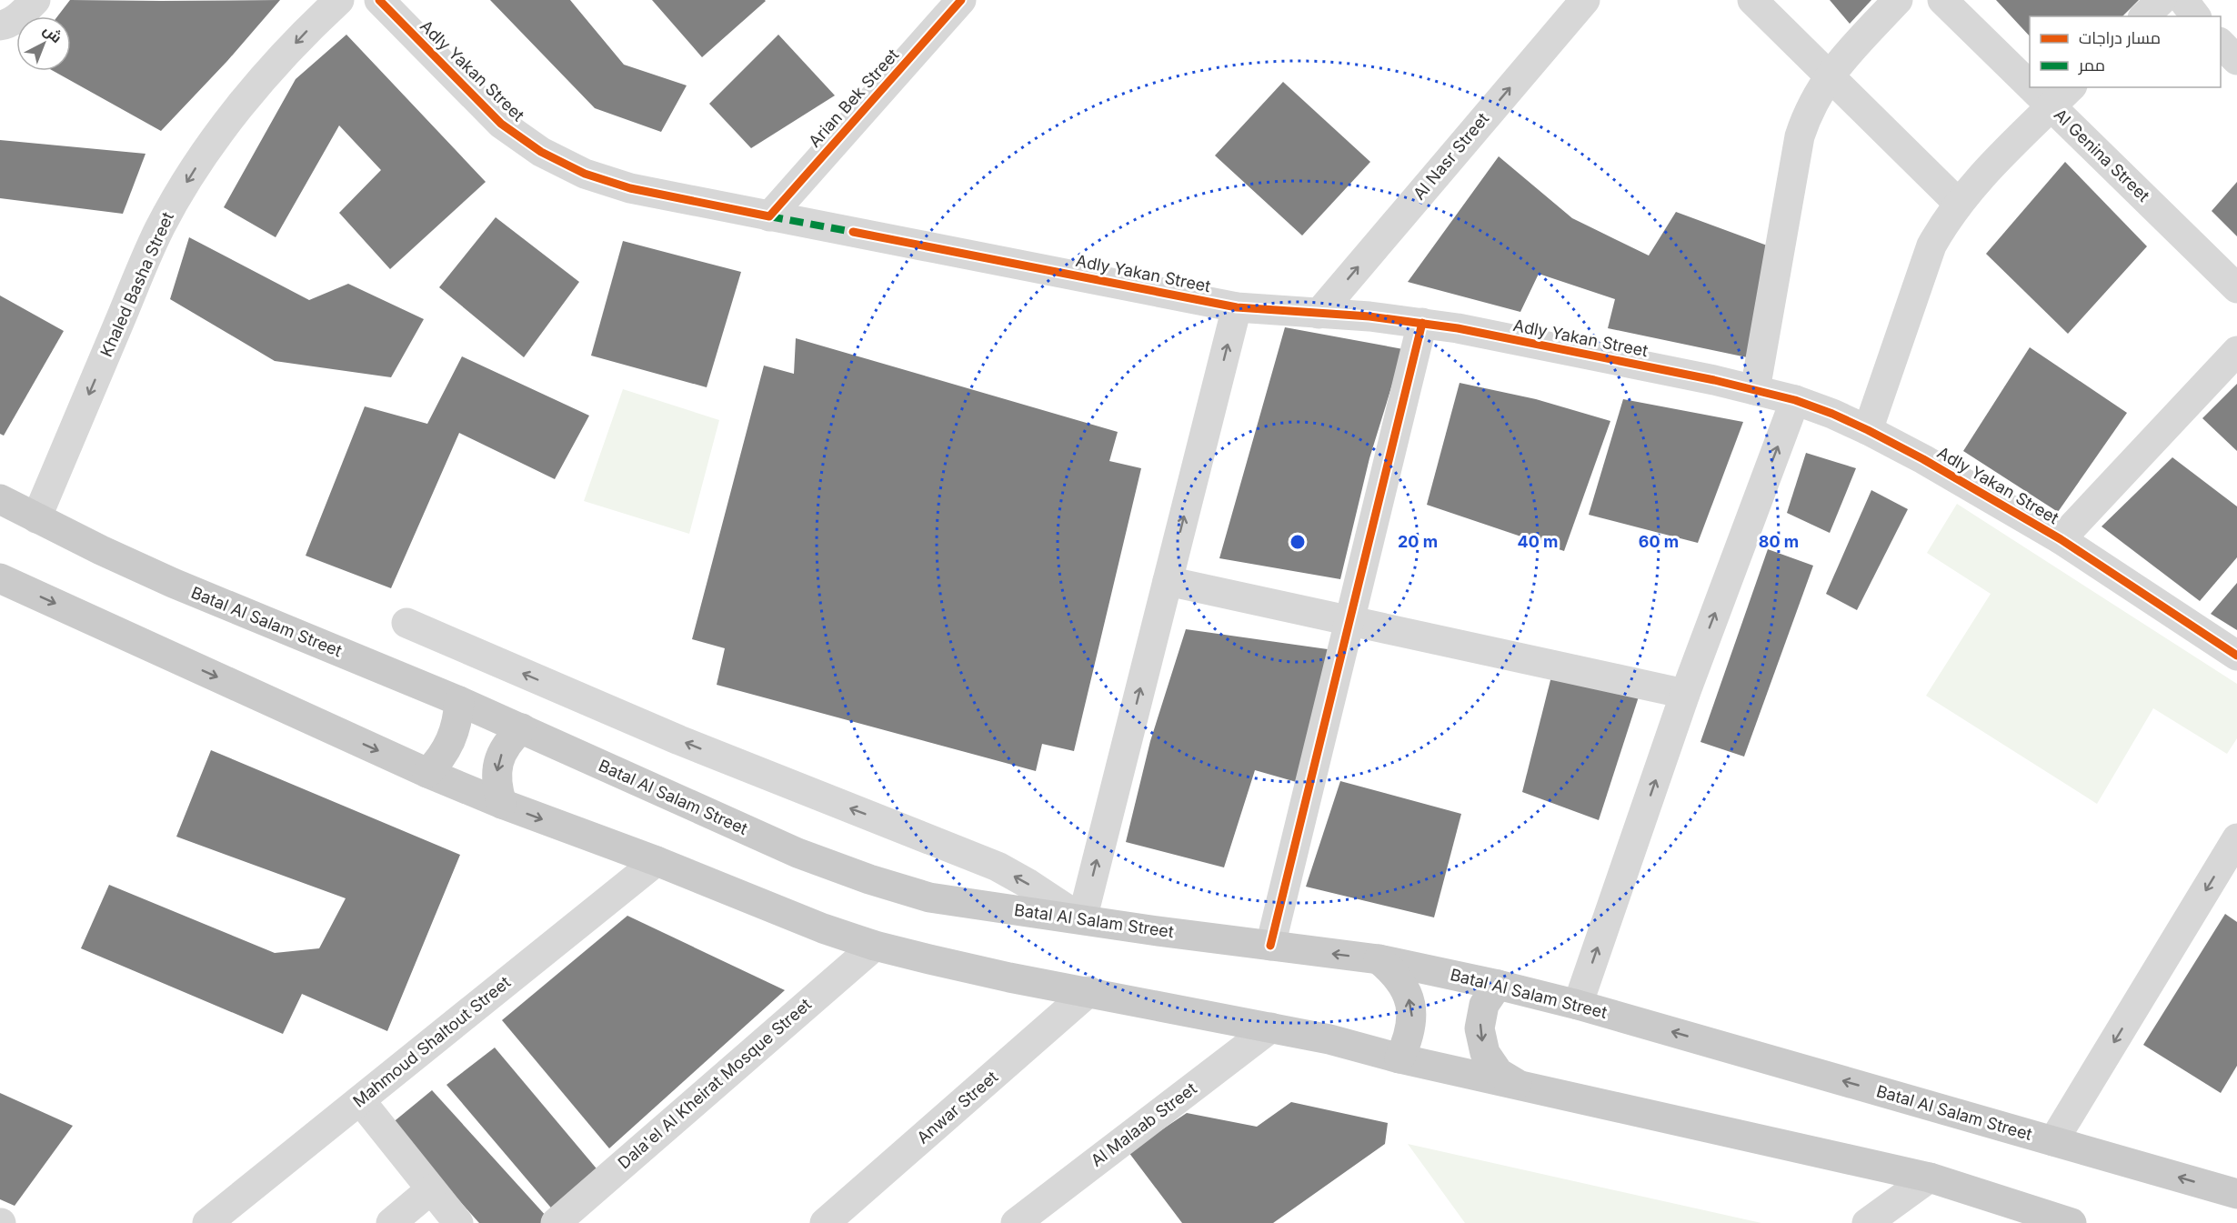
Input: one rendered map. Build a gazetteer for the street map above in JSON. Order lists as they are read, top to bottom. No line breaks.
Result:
{"streets":{"main road":["Batal Al Salam Street"],"street":["Adly Yakan Street","Arian Bek Street","Al Genina Street","Al Nasr Street","Khaled Basha Street","Mahmoud Shaltout Street","Dala'el Al Kheirat Mosque Street","Anwar Street","Al Malaab Street"]},"crossings":[["Adly Yakan Street","Arian Bek Street"],["Adly Yakan Street","Al Nasr Street"],["Khaled Basha Street","Batal Al Salam Street"]],"one_way":["Al Nasr Street","Khaled Basha Street"],"legend":["مسار دراجات","ممر"],"north":"top right","rings":["20 m","40 m","60 m","80 m"]}
